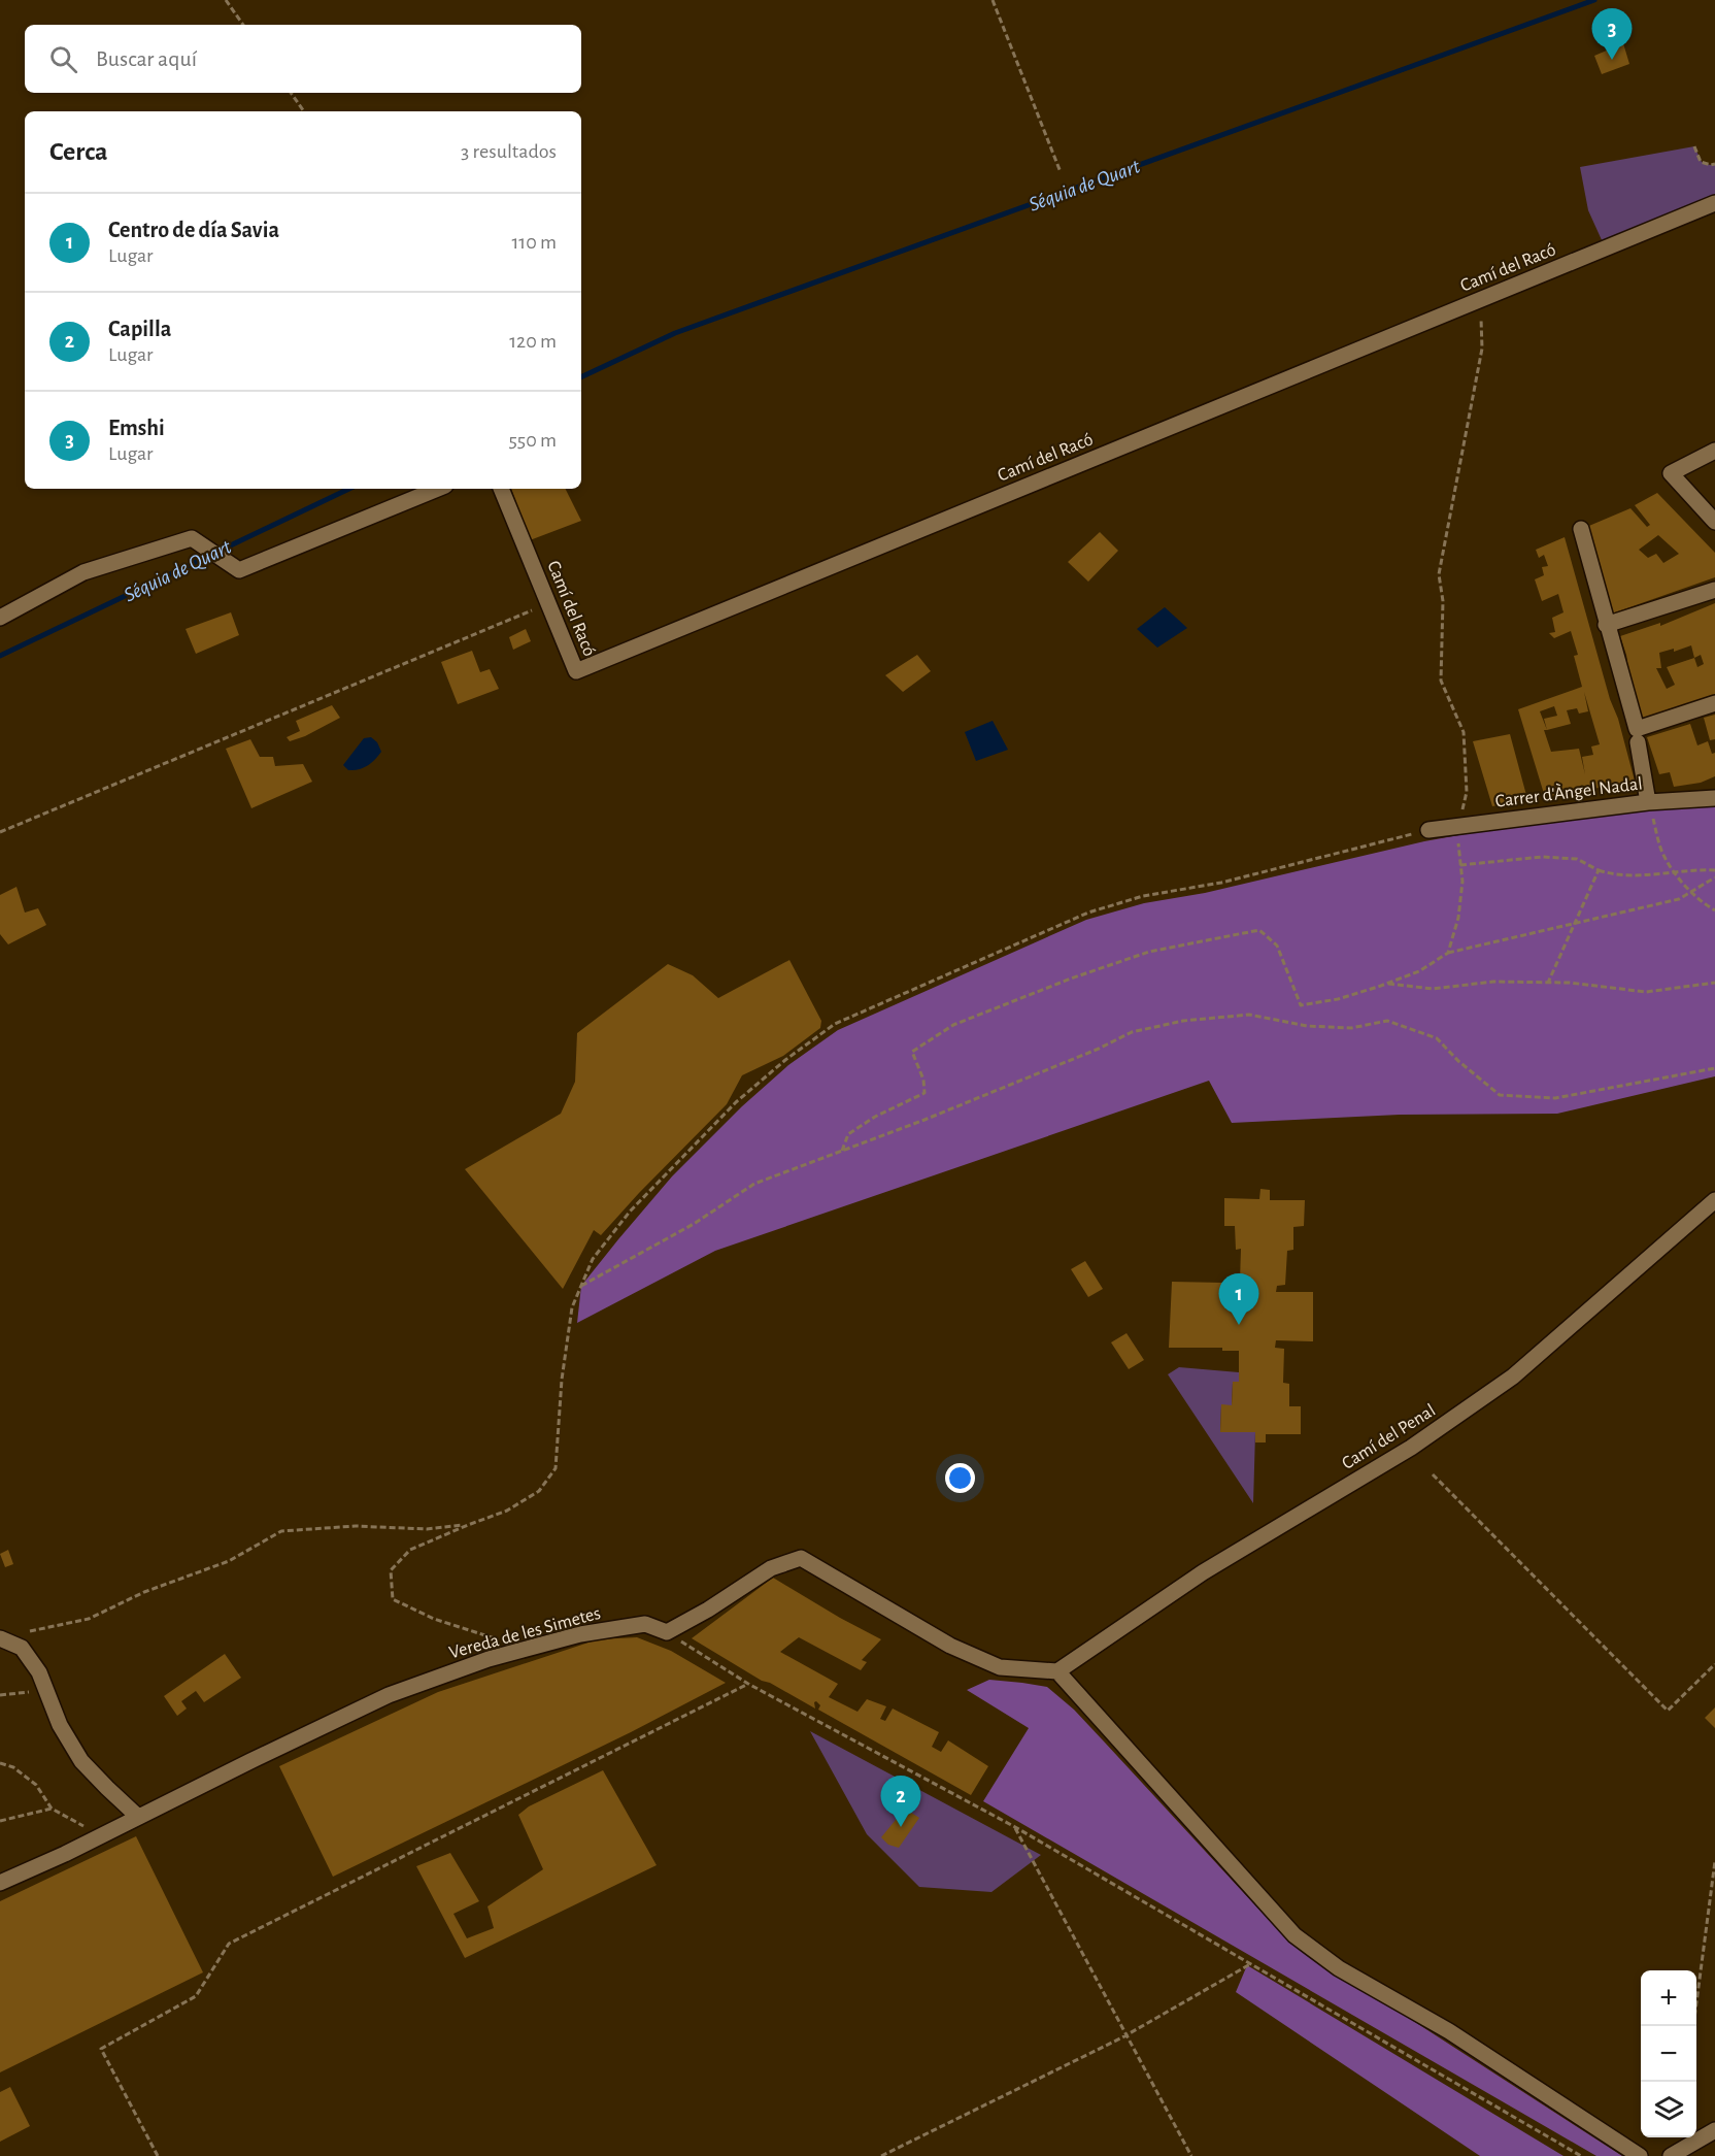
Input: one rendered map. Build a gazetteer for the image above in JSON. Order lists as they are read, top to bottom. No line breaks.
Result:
{"streets":{"street":["Camí del Racó","Carrer d'Àngel Nadal","Camí del Penal","Vereda de les Simetes"]},"water":["Séquia de Quart"],"page":{"pins":["3","1","2"],"search":"Buscar aquí","heading":["Cerca","3 resultados"],"list":[{"mark":"1","name":"Centro de día Savia","note":"Lugar","value":"110 m"},{"mark":"2","name":"Capilla","note":"Lugar","value":"120 m"},{"mark":"3","name":"Emshi","note":"Lugar","value":"550 m"}],"map_buttons":["+","−"]}}
